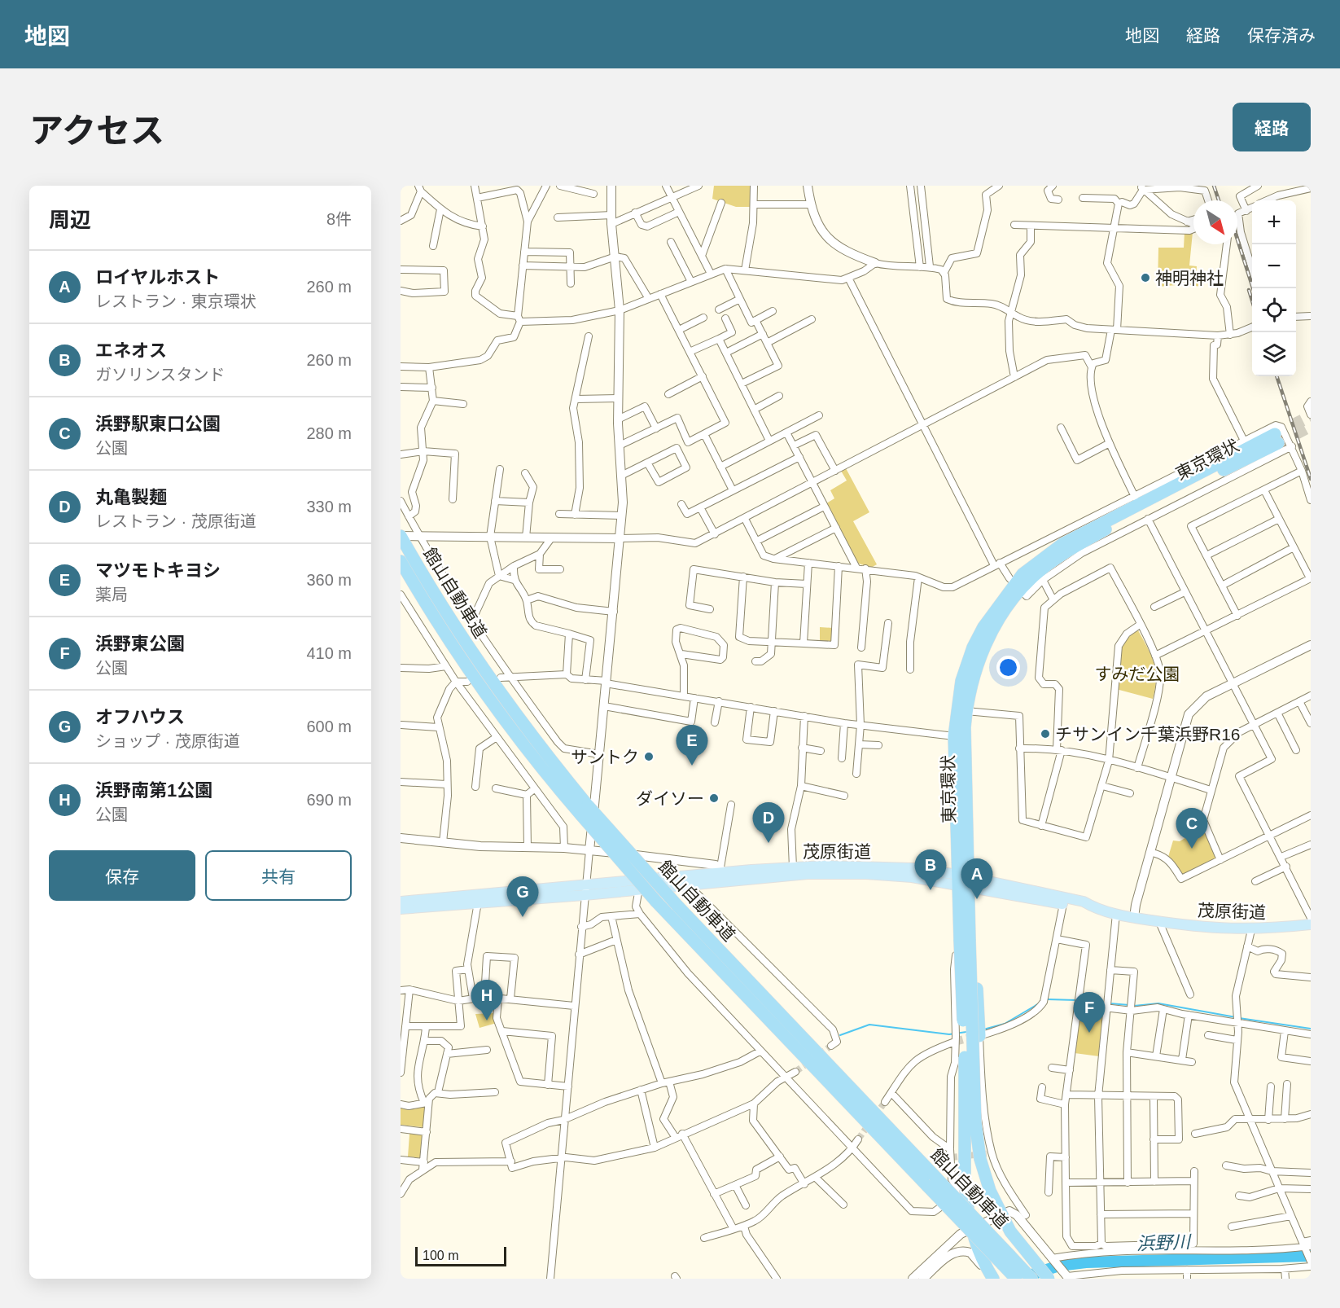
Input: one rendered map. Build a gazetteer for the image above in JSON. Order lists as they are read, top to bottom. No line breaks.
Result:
{"streets":{"highway":["東京環状","館山自動車道"],"main road":["茂原街道"]},"crossings":[["東京環状","茂原街道"]],"water":["浜野川"],"parks":["すみだ公園"],"places":["神明神社","チサンイン千葉浜野R16","サントク","ダイソー"],"scale_bar":"100 m","north":"bottom right","page":{"header":"地図","nav":["地図","経路","保存済み"],"title":"アクセス","buttons":["経路",["保存","共有"]],"heading":["周辺","8件"],"map_buttons":["+","−"],"list":[{"mark":"A","name":"ロイヤルホスト","note":"レストラン · 東京環状","value":"260 m"},{"mark":"B","name":"エネオス","note":"ガソリンスタンド","value":"260 m"},{"mark":"C","name":"浜野駅東口公園","note":"公園","value":"280 m"},{"mark":"D","name":"丸亀製麺","note":"レストラン · 茂原街道","value":"330 m"},{"mark":"E","name":"マツモトキヨシ","note":"薬局","value":"360 m"},{"mark":"F","name":"浜野東公園","note":"公園","value":"410 m"},{"mark":"G","name":"オフハウス","note":"ショップ · 茂原街道","value":"600 m"},{"mark":"H","name":"浜野南第1公園","note":"公園","value":"690 m"}],"pins":["E","D","C","B","A","G","H","F"],"scale":"100 m"}}
